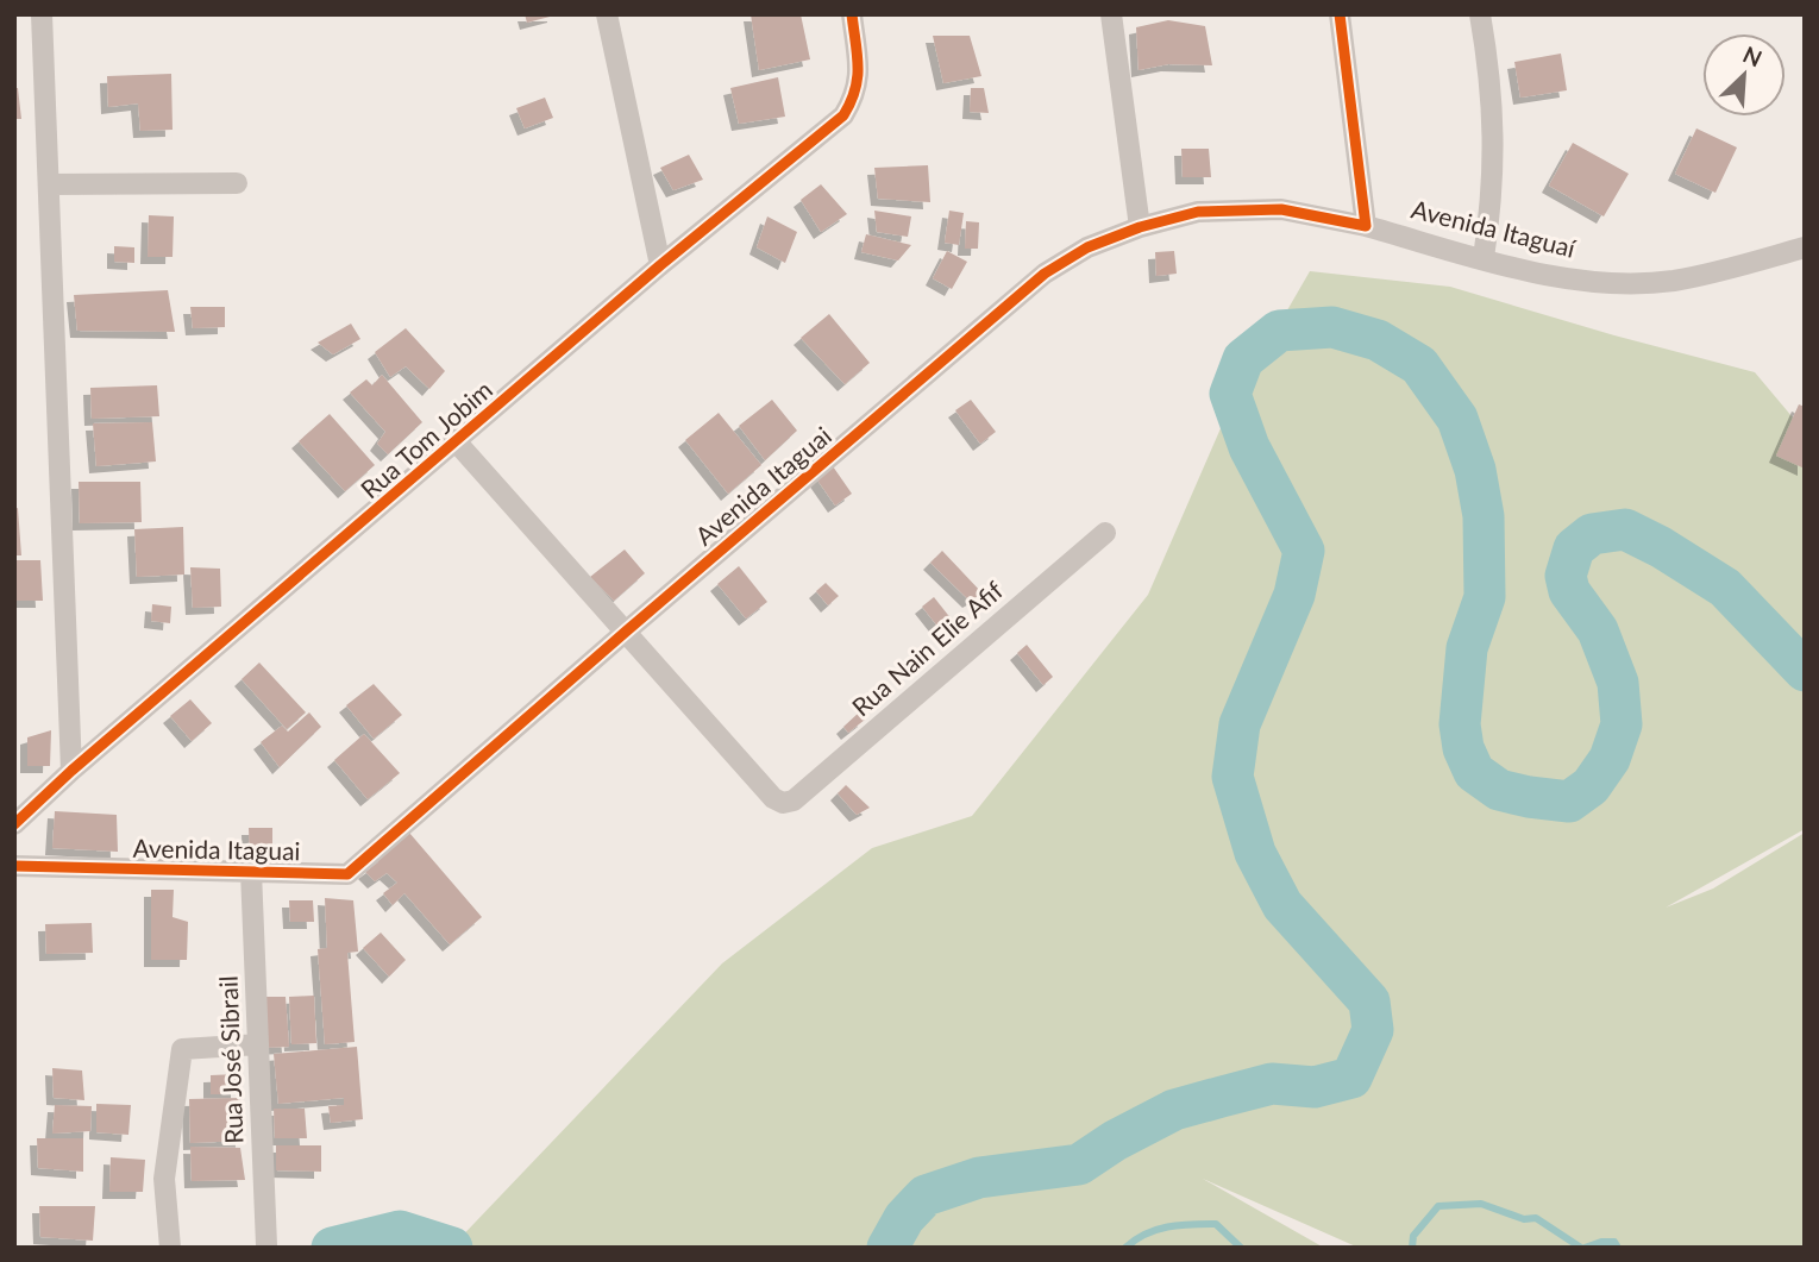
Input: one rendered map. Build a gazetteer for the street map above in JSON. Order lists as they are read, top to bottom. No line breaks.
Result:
{"streets":{"street":["Avenida Itaguaí","Rua Tom Jobim","Avenida Itaguai","Rua Nain Elie Afif","Rua José Sibrail"]},"crossings":[["Avenida Itaguaí","Avenida Itaguai"],["Avenida Itaguai","Rua Nain Elie Afif"],["Avenida Itaguai","Rua José Sibrail"]],"north":"top right"}
